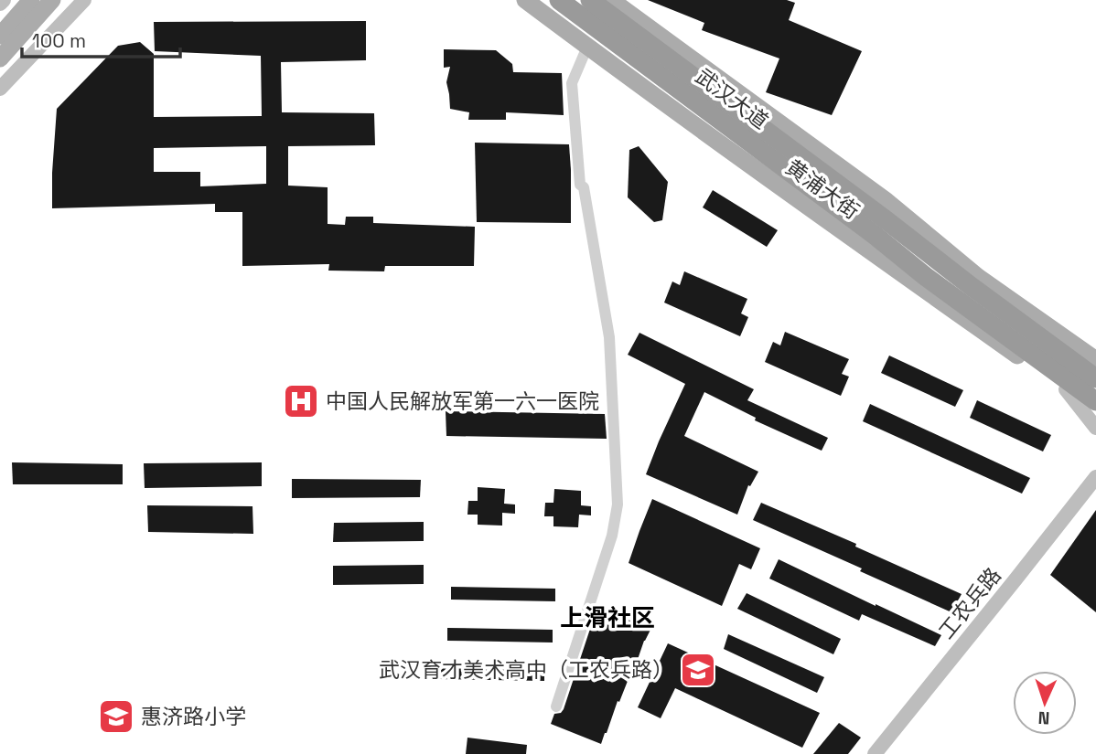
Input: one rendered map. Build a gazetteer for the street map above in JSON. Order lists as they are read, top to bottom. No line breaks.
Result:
{"streets":{"highway":["武汉大道"],"main road":["黄浦大街"],"street":["工农兵路"]},"districts":["上滑社区"],"places":{"hospital":["中国人民解放军第一六一医院"],"school or university":["武汉育才美术高中（工农兵路）","惠济路小学"]},"scale_bar":"100 m","north":"bottom"}
